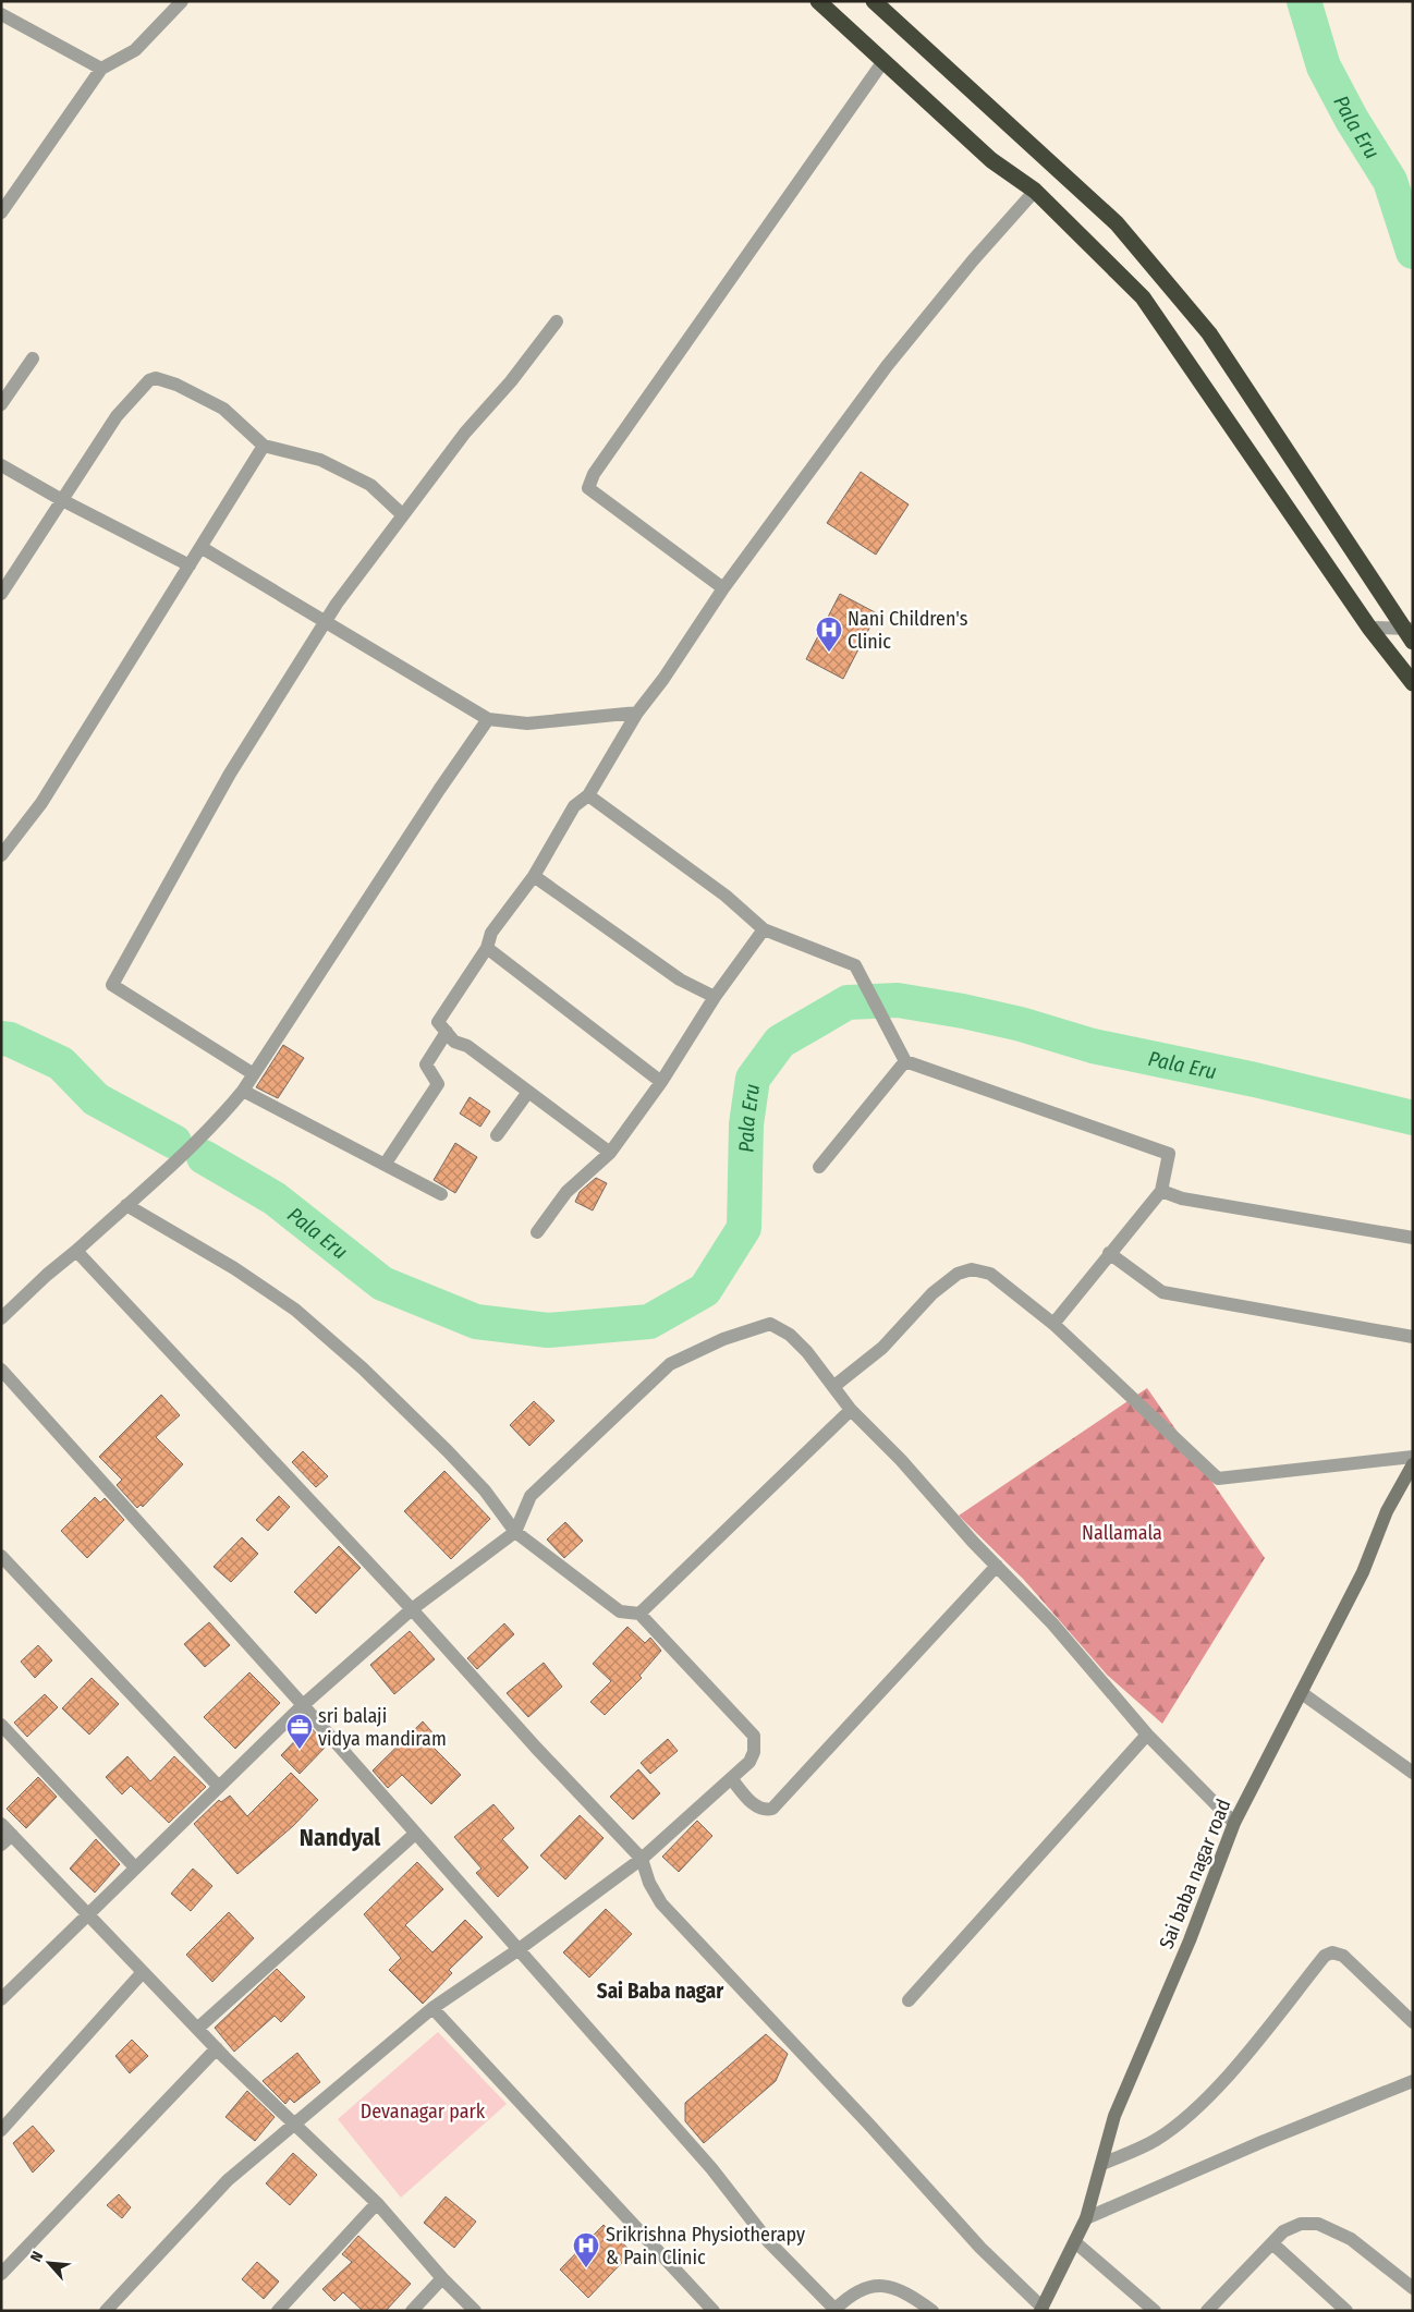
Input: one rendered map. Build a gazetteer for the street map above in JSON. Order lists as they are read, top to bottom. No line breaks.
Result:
{"streets":{"main road":["Sai baba nagar road"]},"districts":["Nandyal","Sai Baba nagar"],"water":["Pala Eru"],"parks":["Nallamala","Devanagar park"],"places":{"hospital":["Nani Children's Clinic","Srikrishna Physiotherapy & Pain Clinic"],"office":["sri balaji vidya mandiram"]},"north":"top left"}
